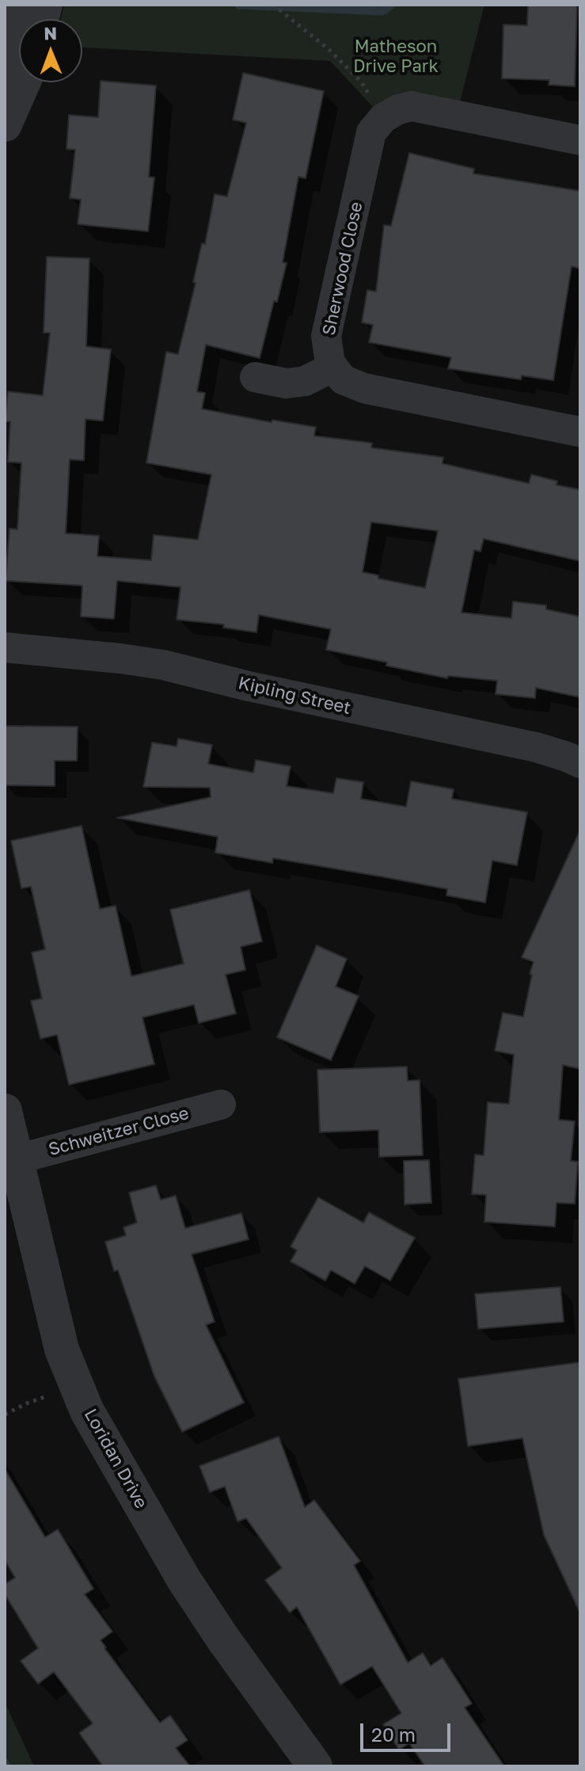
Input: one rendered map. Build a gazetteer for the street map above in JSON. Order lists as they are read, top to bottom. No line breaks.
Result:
{"streets":{"street":["Sherwood Close","Kipling Street","Schweitzer Close","Loridan Drive"]},"crossings":[["Schweitzer Close","Loridan Drive"]],"parks":["Matheson Drive Park"],"scale_bar":"20 m","north":"top"}
